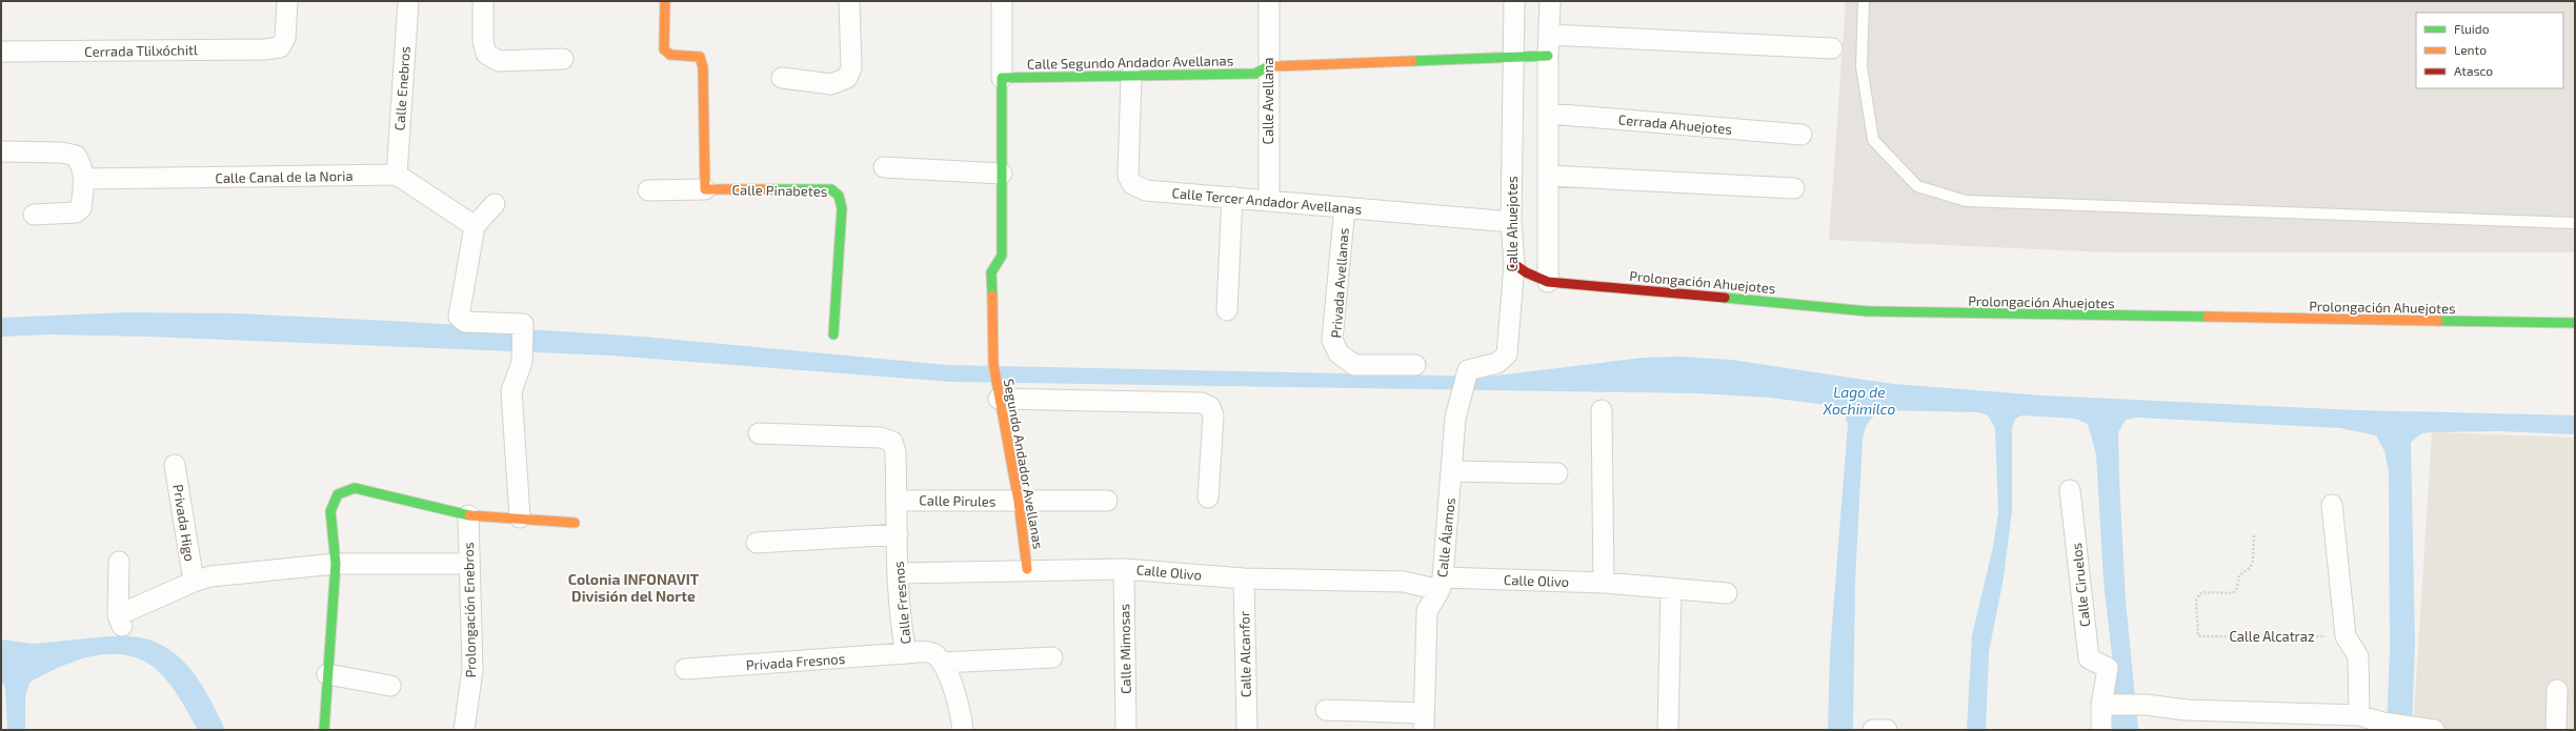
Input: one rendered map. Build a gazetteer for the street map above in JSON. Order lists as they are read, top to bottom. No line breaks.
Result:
{"streets":{"street":["Cerrada Tlilxóchitl","Calle Segundo Andador Avellanas","Calle Enebros","Calle Avellana","Cerrada Ahuejotes","Calle Canal de la Noria","Calle Pinabetes","Calle Tercer Andador Avellanas","Calle Ahuejotes","Prolongación Ahuejotes","Privada Avellanas","Segundo Andador Avellanas","Calle Pirules","Privada Higo","Calle Álamos","Calle Olivo","Calle Ciruelos","Calle Fresnos","Prolongación Enebros","Calle Mimosas","Calle Alcanfor","Privada Fresnos"],"path":["Calle Alcatraz"]},"crossings":[["Calle Segundo Andador Avellanas","Calle Avellana"],["Calle Segundo Andador Avellanas","Calle Tercer Andador Avellanas"],["Calle Segundo Andador Avellanas","Calle Ahuejotes"],["Calle Enebros","Calle Canal de la Noria"],["Calle Avellana","Calle Tercer Andador Avellanas"],["Calle Tercer Andador Avellanas","Calle Ahuejotes"],["Calle Tercer Andador Avellanas","Privada Avellanas"],["Calle Ahuejotes","Prolongación Ahuejotes"],["Calle Ahuejotes","Calle Álamos"],["Segundo Andador Avellanas","Calle Pirules"],["Segundo Andador Avellanas","Calle Olivo"],["Calle Pirules","Calle Fresnos"],["Calle Álamos","Calle Olivo"],["Calle Olivo","Calle Fresnos"],["Calle Olivo","Calle Mimosas"],["Calle Olivo","Calle Alcanfor"],["Calle Fresnos","Privada Fresnos"]],"districts":["Colonia INFONAVIT División del Norte"],"water":["Lago de Xochimilco"],"legend":["Fluido","Lento","Atasco"]}
